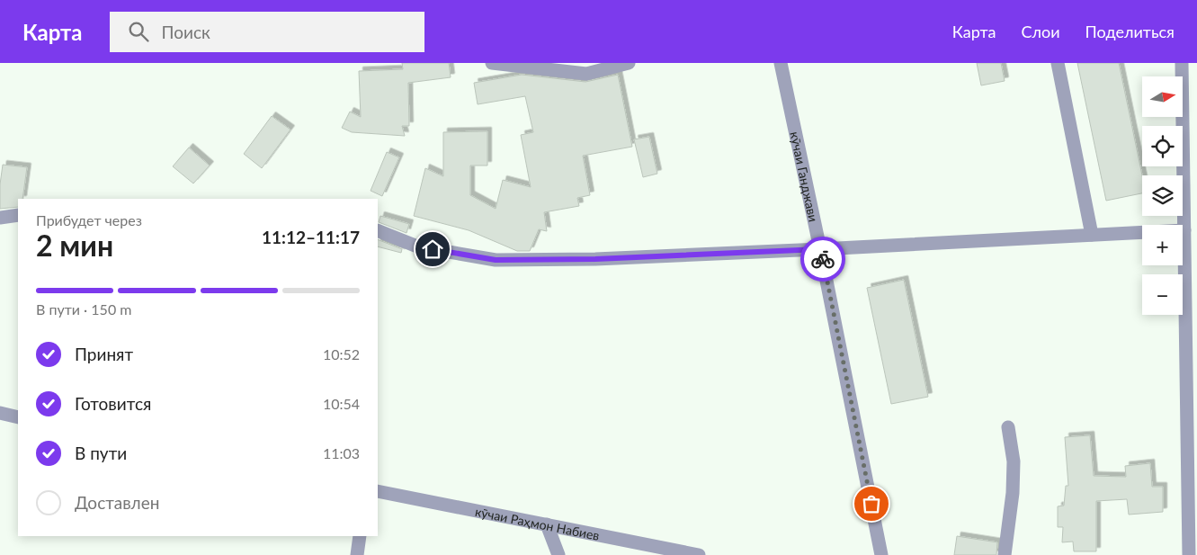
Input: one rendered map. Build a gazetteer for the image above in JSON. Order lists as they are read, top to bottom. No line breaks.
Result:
{"streets":{"street":["кӯчаи Ганджави","кӯчаи Раҳмон Набиев"]},"north":"right","page":{"header":"Карта","search":"Поиск","nav":["Карта","Слои","Поделиться"],"map_buttons":["+","−"],"heading":["2 мин","Прибудет через","11:12–11:17"],"bar":"В пути · 150 m","list":[["Принят","10:52"],["Готовится","10:54"],["В пути","11:03"],"Доставлен"]}}
